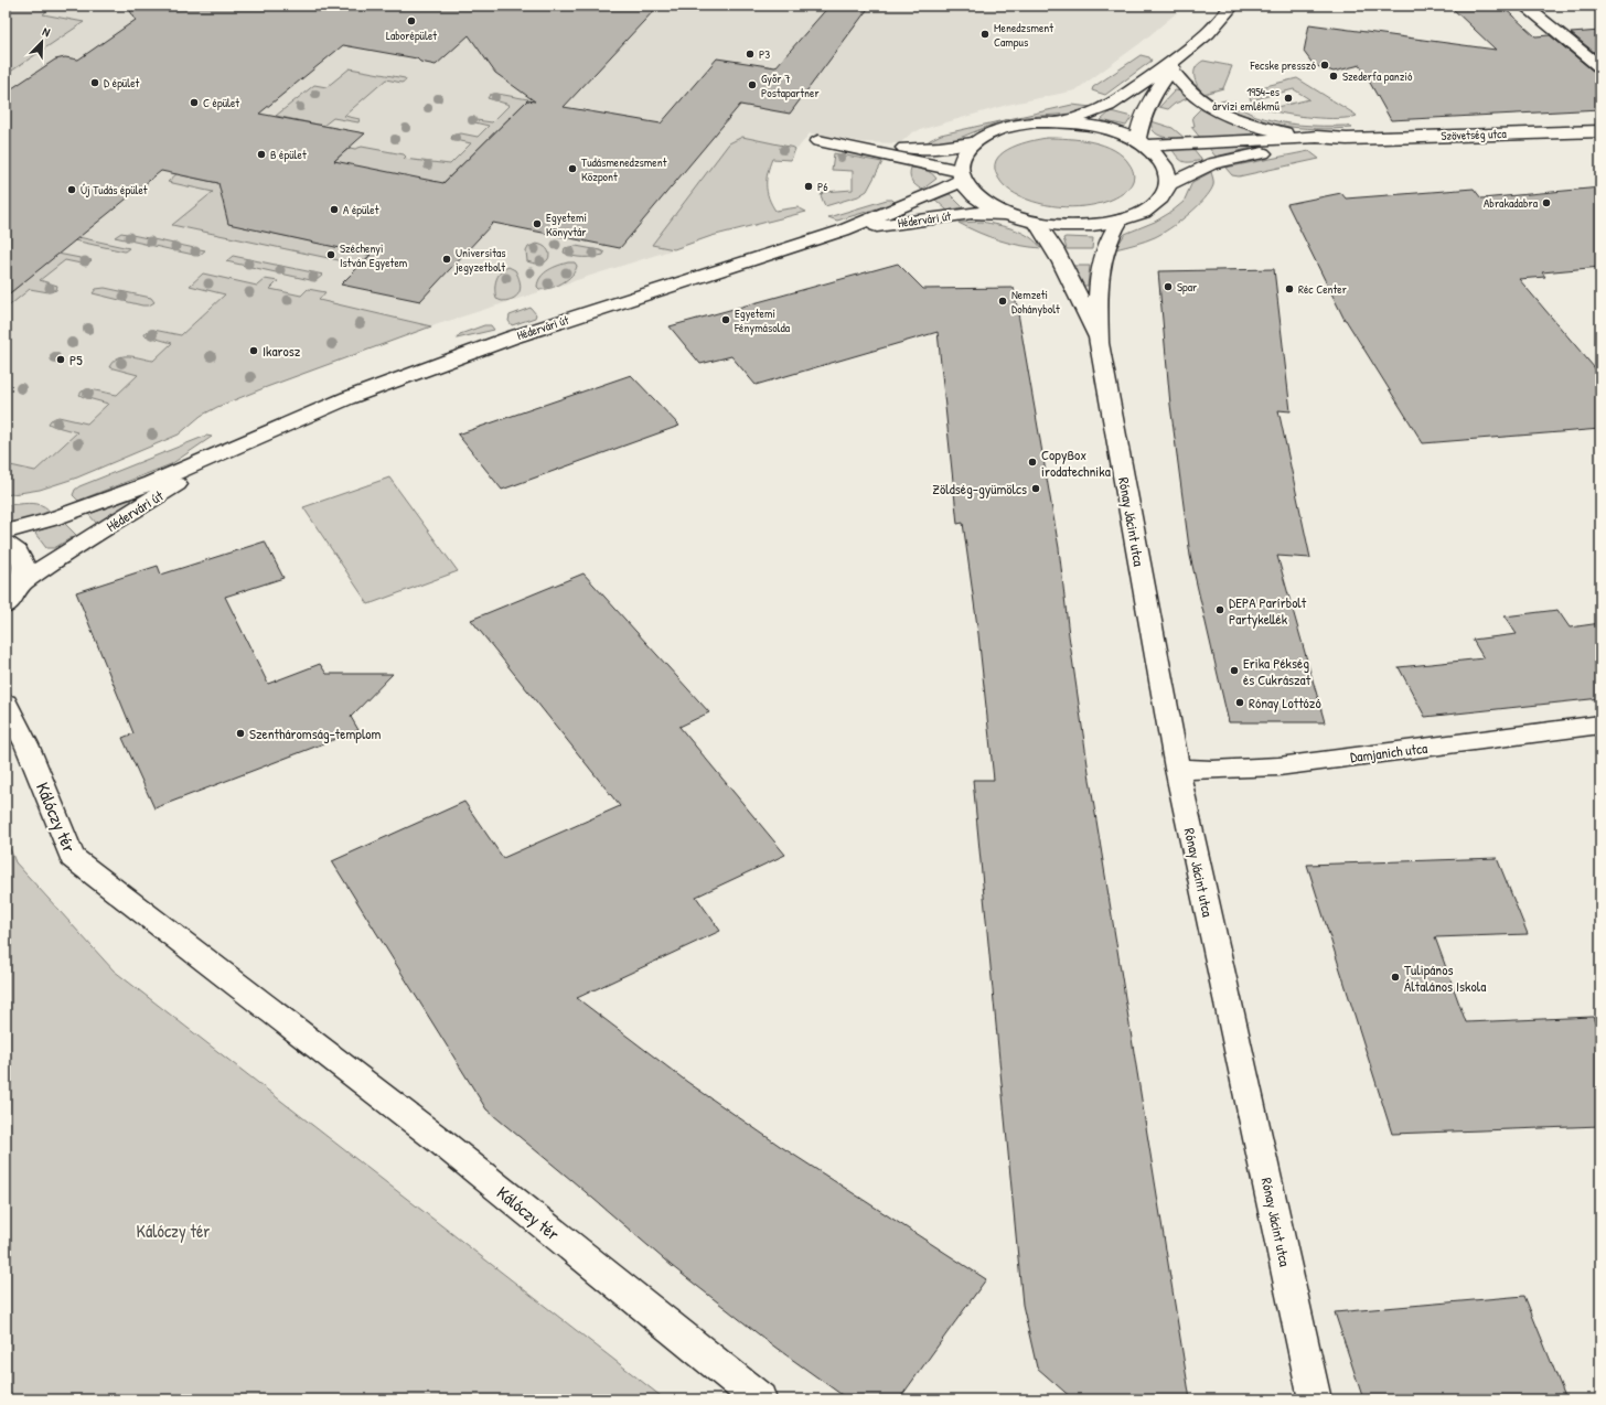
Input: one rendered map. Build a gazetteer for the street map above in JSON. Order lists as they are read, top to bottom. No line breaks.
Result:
{"streets":{"street":["Szövetség utca","Hédervári út","Rónay Jácint utca","Damjanich utca","Kálóczy tér"]},"crossings":[["Rónay Jácint utca","Damjanich utca"]],"parks":["Kálóczy tér"],"places":["Laborépület","Menedzsment Campus","P3","Fecske presszó","Szederfa panzió","D épület","Győr 7 Postapartner","1954-es árvízi emlékmű","C épület","B épület","Tudásmenedzsment Központ","P6","Új Tudás épület","Abrakadabra","A épület","Egyetemi Könyvtár","Széchenyi István Egyetem","Universitas jegyzetbolt","Spar","Réc Center","Nemzeti Dohánybolt","Egyetemi Fénymásolda","Ikarosz","P5","CopyBox irodatechnika","Zöldség-gyümölcs","DEPA Parírbolt Partykellék","Erika Pékség és Cukrászat","Rónay Lottózó","Szentháromság-templom","Tulipános Általános Iskola"],"north":"top right"}
